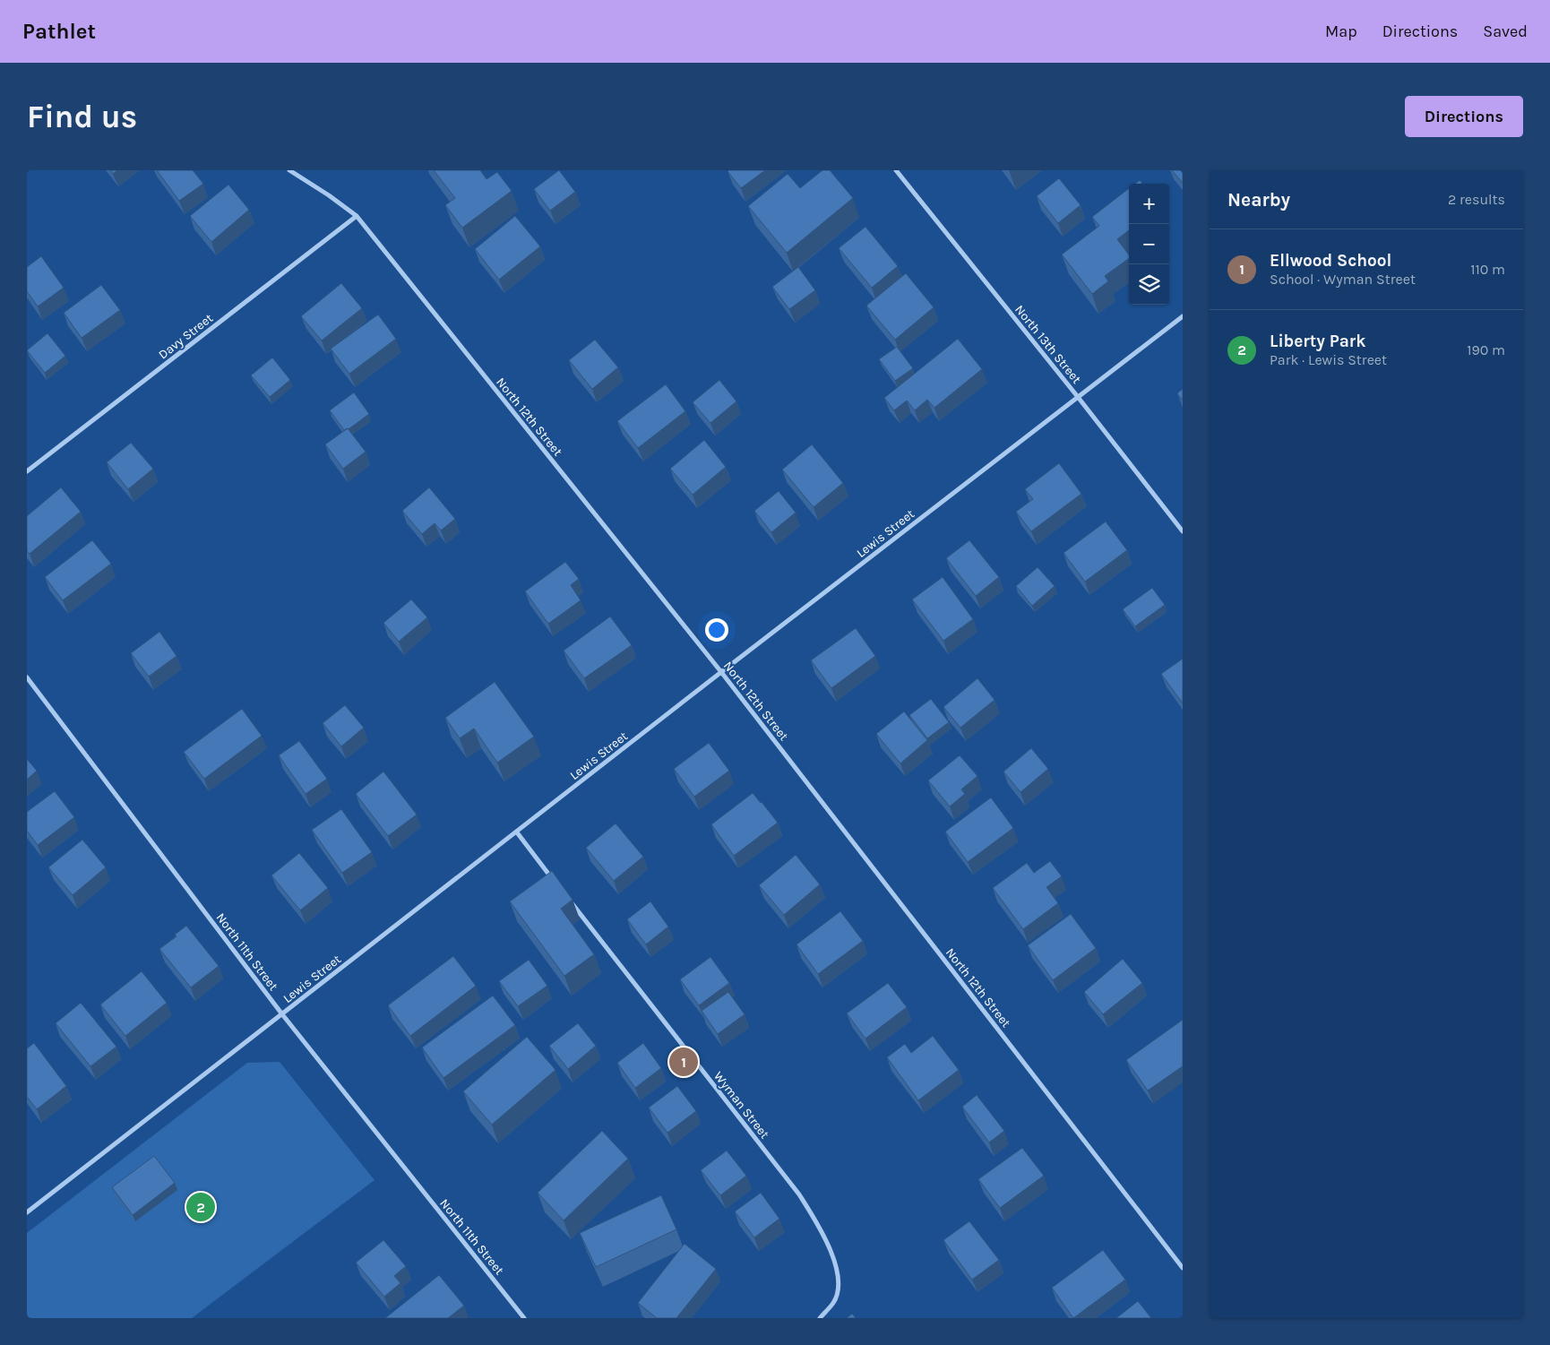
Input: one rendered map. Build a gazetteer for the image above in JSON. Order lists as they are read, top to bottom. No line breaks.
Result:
{"streets":{"street":["Davy Street","North 13th Street","North 12th Street","Lewis Street","North 11th Street","Wyman Street"]},"crossings":[["Davy Street","North 12th Street"],["North 13th Street","Lewis Street"],["North 12th Street","Lewis Street"],["Lewis Street","North 11th Street"]],"page":{"header":"Pathlet","nav":["Map","Directions","Saved"],"buttons":"Directions","title":"Find us","heading":["Nearby","2 results"],"map_buttons":["+","−"],"list":[{"mark":"1","name":"Ellwood School","note":"School · Wyman Street","value":"110 m"},{"mark":"2","name":"Liberty Park","note":"Park · Lewis Street","value":"190 m"}],"pins":["1","2"]}}
